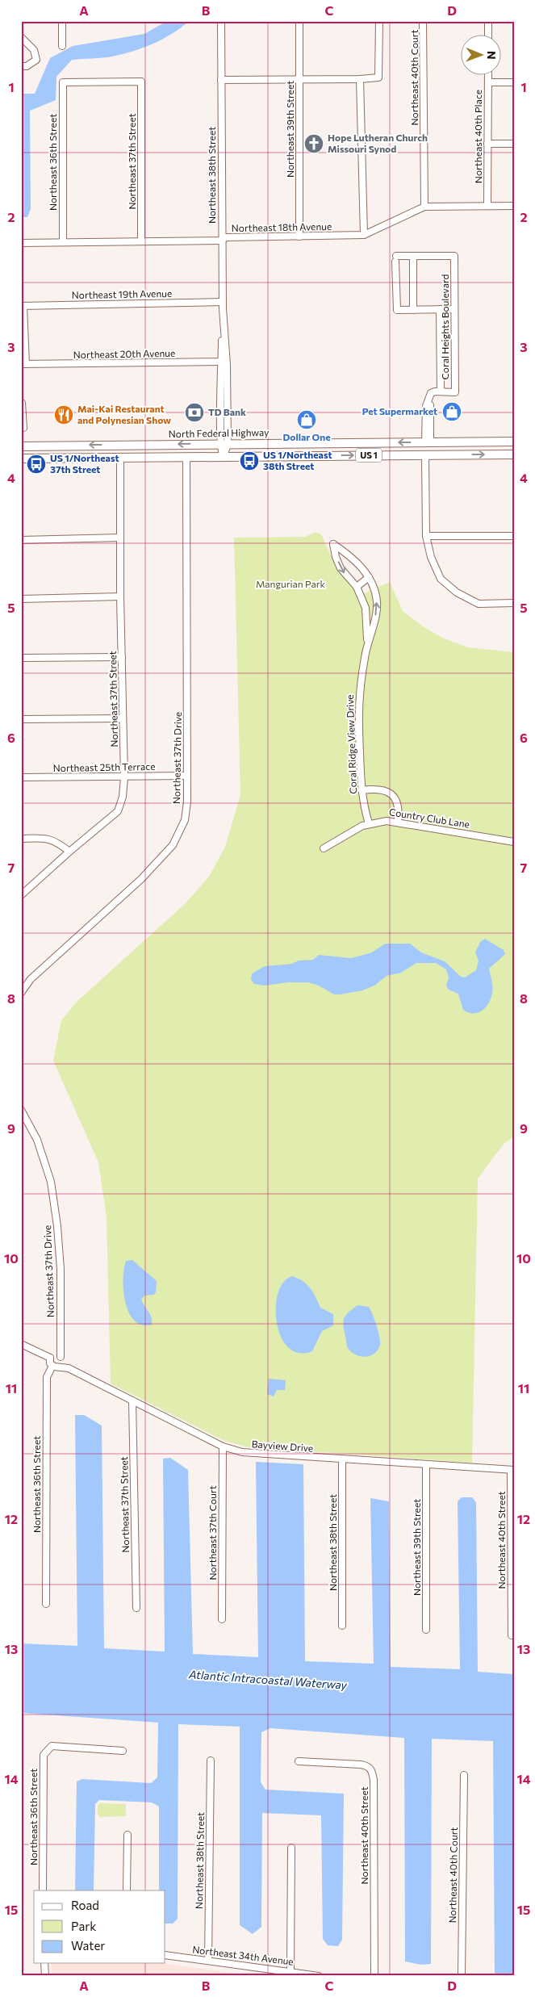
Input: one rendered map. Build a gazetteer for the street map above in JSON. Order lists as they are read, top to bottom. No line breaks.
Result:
{"streets":{"main road":["North Federal Highway","US 1"],"street":["Northeast 40th Court","Northeast 39th Street","Northeast 40th Place","Northeast 37th Street","Northeast 36th Street","Northeast 38th Street","Northeast 18th Avenue","Northeast 19th Avenue","Coral Heights Boulevard","Northeast 20th Avenue","Coral Ridge View Drive","Northeast 37th Drive","Northeast 25th Terrace","Country Club Lane","Bayview Drive","Northeast 37th Court","Northeast 40th Street","Northeast 34th Avenue"]},"crossings":[["Northeast 40th Court","Northeast 18th Avenue"],["Northeast 39th Street","Northeast 18th Avenue"],["Northeast 39th Street","Bayview Drive"],["Northeast 40th Place","Northeast 18th Avenue"],["Northeast 37th Street","Northeast 36th Street"],["Northeast 37th Street","Northeast 18th Avenue"],["Northeast 37th Street","US 1"],["Northeast 37th Street","Northeast 25th Terrace"],["Northeast 37th Street","Bayview Drive"],["Northeast 36th Street","Northeast 18th Avenue"],["Northeast 36th Street","Northeast 37th Drive"],["Northeast 36th Street","Bayview Drive"],["Northeast 38th Street","Northeast 18th Avenue"],["Northeast 38th Street","Northeast 19th Avenue"],["Northeast 38th Street","Northeast 20th Avenue"],["Northeast 38th Street","North Federal Highway"],["Northeast 38th Street","US 1"],["Northeast 38th Street","Bayview Drive"],["Northeast 38th Street","Northeast 34th Avenue"],["Coral Heights Boulevard","North Federal Highway"],["US 1","Northeast 37th Drive"],["Coral Ridge View Drive","Country Club Lane"],["Northeast 37th Drive","Northeast 25th Terrace"],["Northeast 37th Drive","Bayview Drive"],["Bayview Drive","Northeast 37th Court"],["Bayview Drive","Northeast 40th Street"]],"water":["Atlantic Intracoastal Waterway"],"parks":["Mangurian Park"],"places":{"church":["Hope Lutheran Church Missouri Synod"],"shop":["Pet Supermarket","Dollar One"],"bank":["TD Bank"],"restaurant":["Mai-Kai Restaurant and Polynesian Show"],"bus stop":["US 1/Northeast 38th Street","US 1/Northeast 37th Street"]},"legend":["Road","Park","Water"],"north":"right","grid":{"columns":["A","B","C","D"],"rows":["1","2","3","4","5","6","7","8","9","10","11","12","13","14","15"]}}
